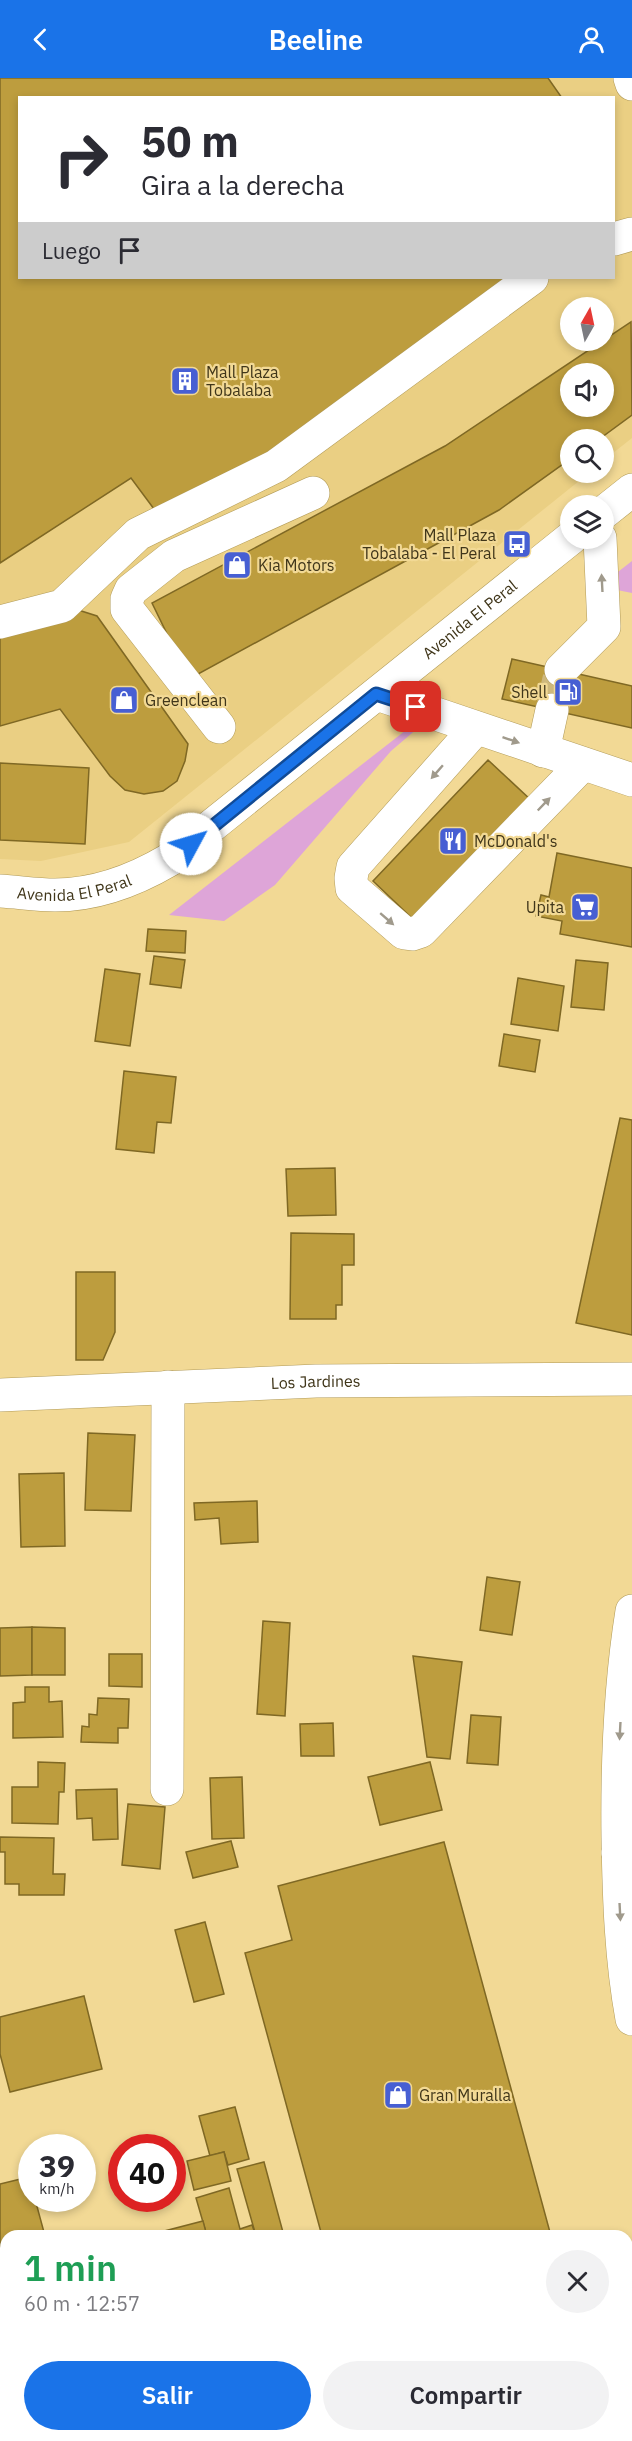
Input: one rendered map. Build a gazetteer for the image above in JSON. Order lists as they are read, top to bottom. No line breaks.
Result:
{"streets":{"street":["Avenida El Peral","Los Jardines"]},"places":{"building":["Mall Plaza Tobalaba"],"bus stop":["Mall Plaza Tobalaba - El Peral"],"shop":["Kia Motors","Greenclean","Gran Muralla"],"fuel station":["Shell"],"restaurant":["McDonald's"],"supermarket":["Upita"]},"north":"top","page":{"header":"Beeline","turn":["50 m","Gira a la derecha"],"then":"Luego","speed":"39 km/h","limit":"40","heading":["1 min","60 m · 12:57"],"buttons":["Salir","Compartir"]}}
